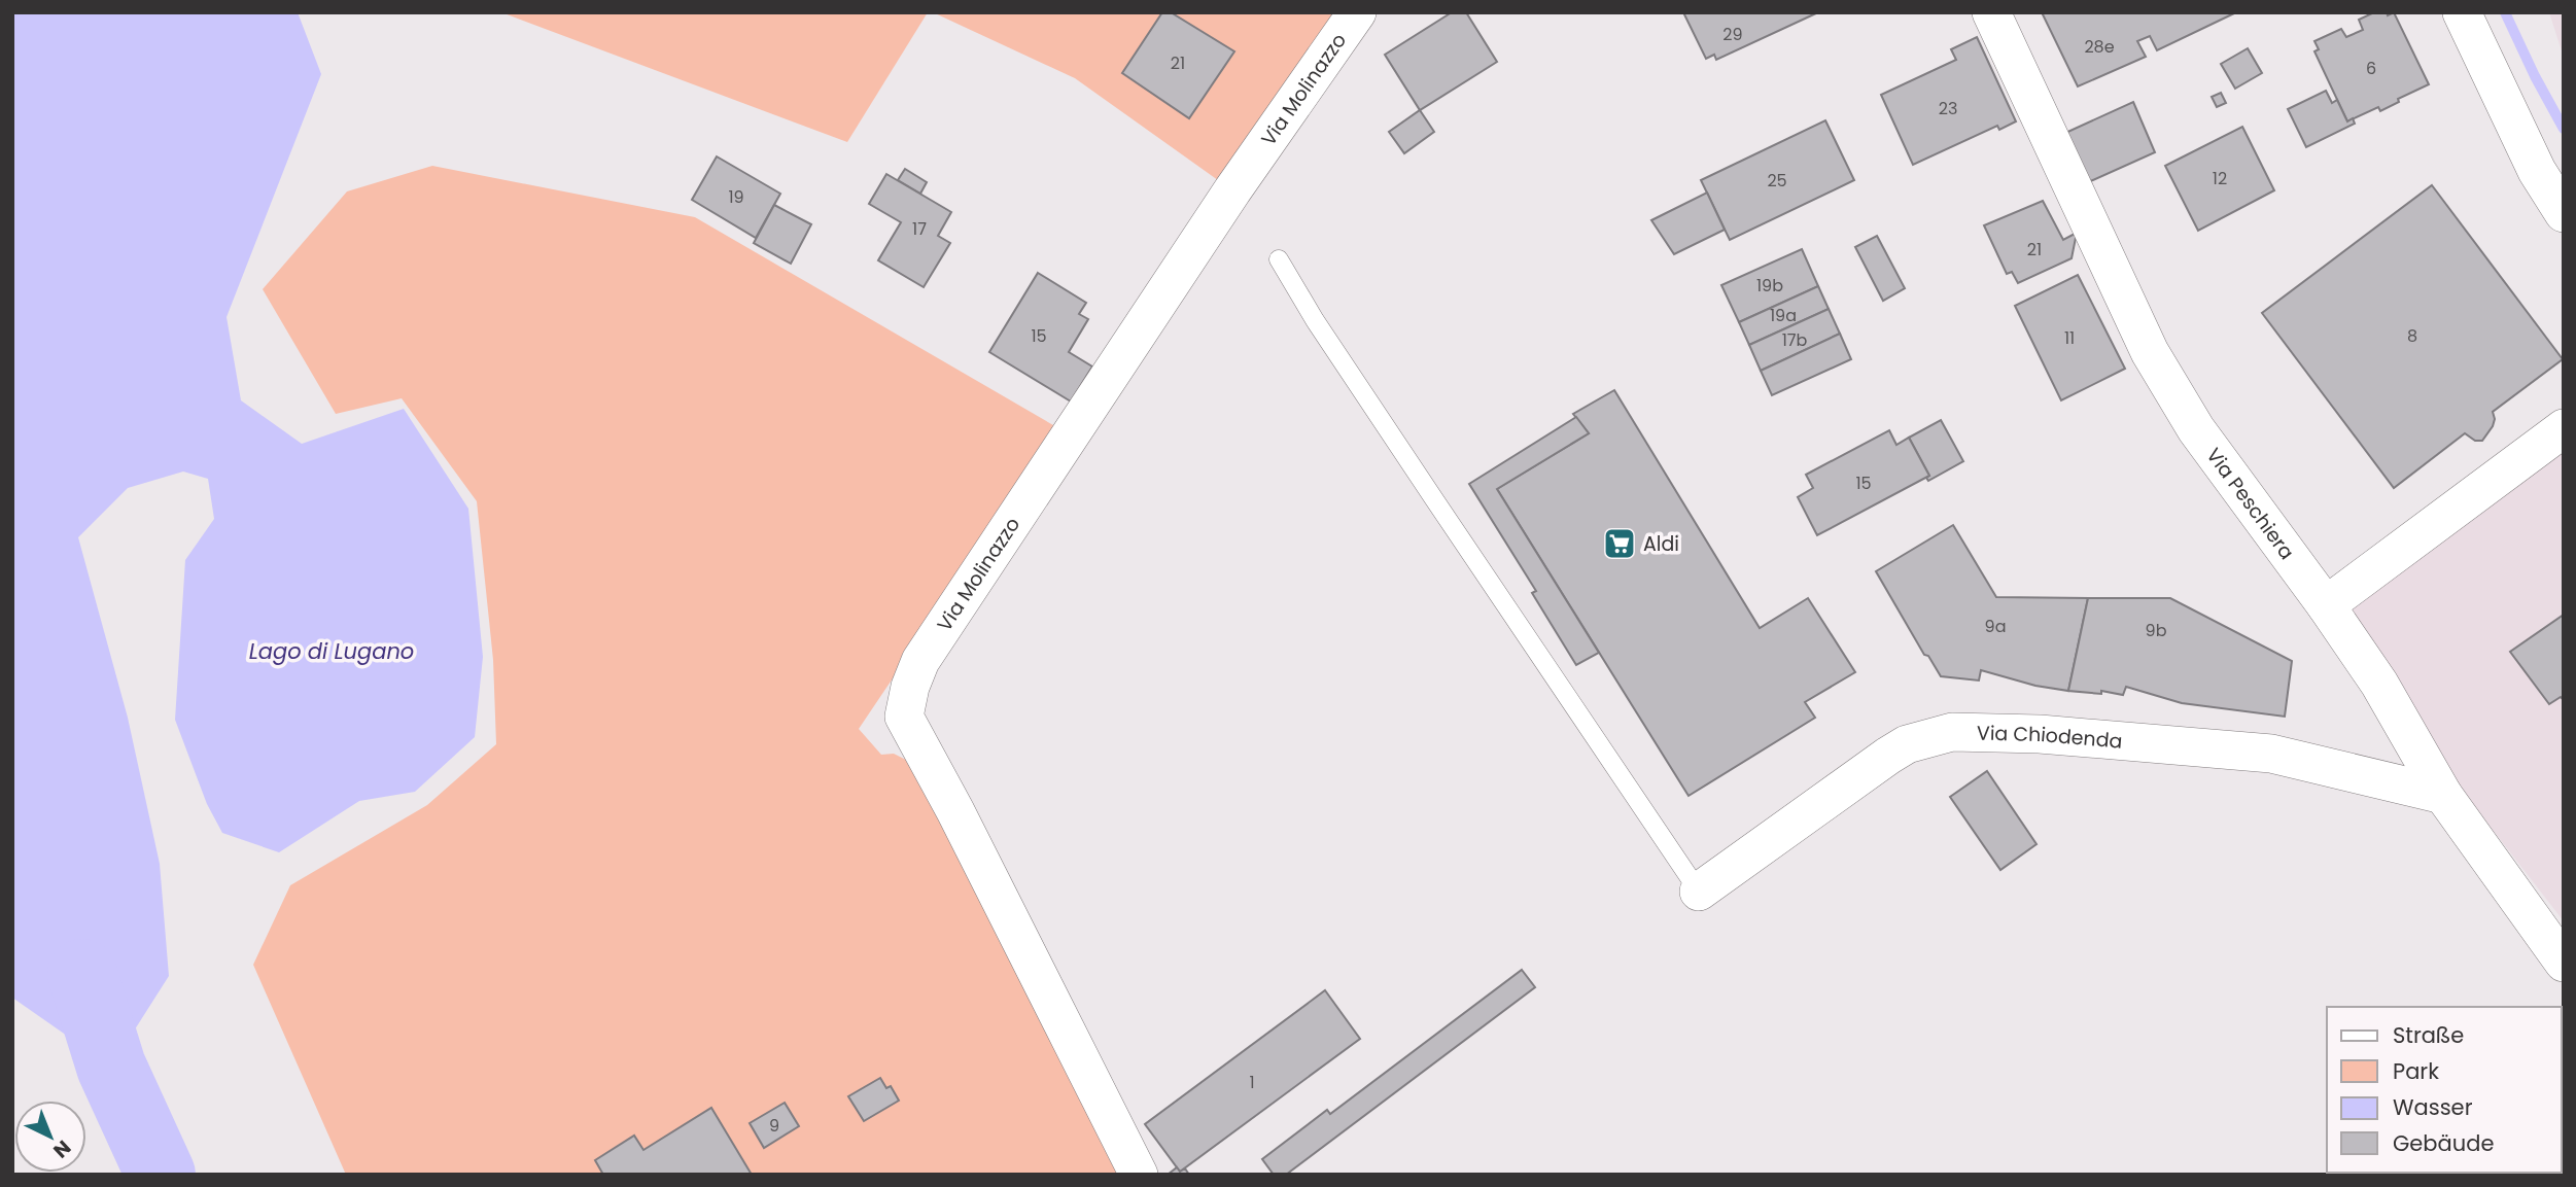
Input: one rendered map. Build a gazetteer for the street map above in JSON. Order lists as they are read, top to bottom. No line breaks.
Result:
{"streets":{"street":["Via Molinazzo","Via Peschiera","Via Chiodenda"]},"crossings":[["Via Peschiera","Via Chiodenda"]],"water":["Lago di Lugano"],"places":{"supermarket":["Aldi"]},"house_numbers":["29","28e","21","6","23","12","25","19","17","21","19b","19a","15","8","11","17b","15","9a","9b","1","9"],"legend":["Straße","Park","Wasser","Gebäude"],"north":"bottom right"}
